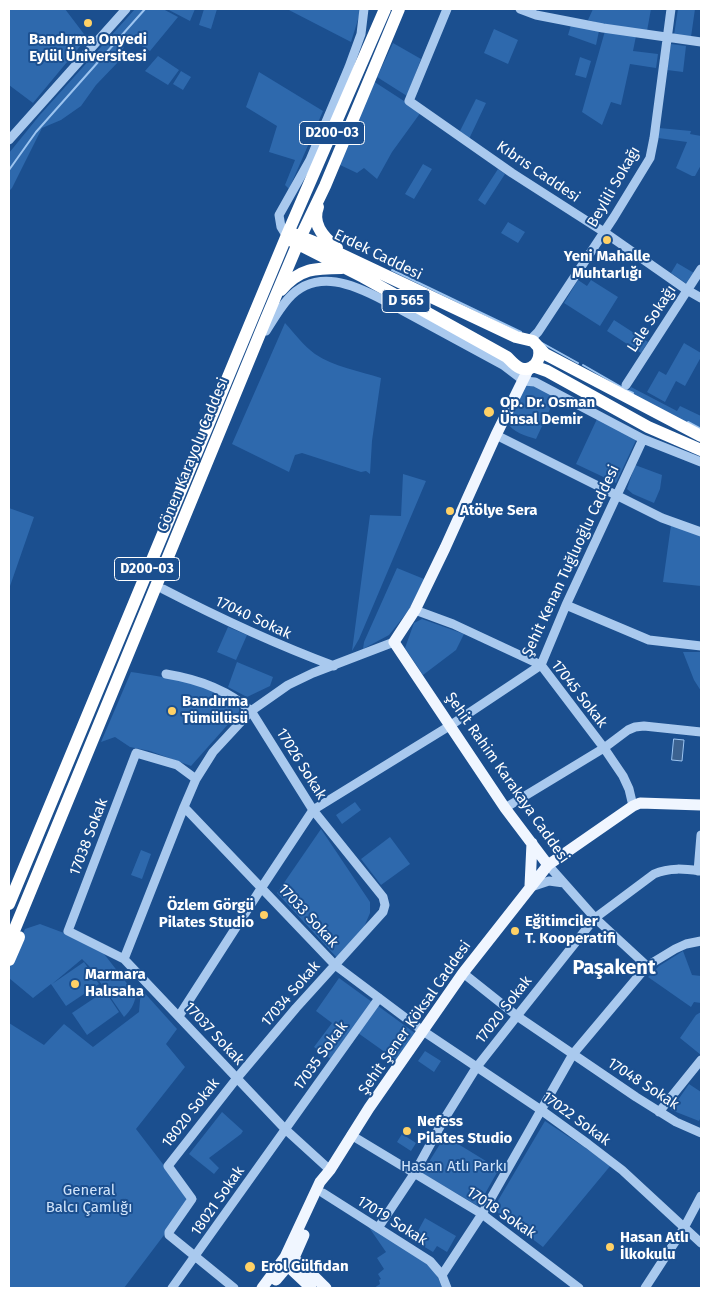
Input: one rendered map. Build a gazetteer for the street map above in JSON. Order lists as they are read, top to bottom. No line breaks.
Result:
{"streets":{"highway":["D200-03","Erdek Caddesi","D 565","Gönen Karayolu Caddesi"],"main road":["Şehit Rahim Karakaya Caddesi","Şehit Şener Köksal Caddesi"],"street":["Kıbrıs Caddesi","Beylili Sokağı","Lale Sokağı","Şehit Kenan Tuğluoğlu Caddesi","17040 Sokak","17045 Sokak","17026 Sokak","17038 Sokak","17033 Sokak","17034 Sokak","17020 Sokak","17037 Sokak","17035 Sokak","17048 Sokak","18020 Sokak","17022 Sokak","18021 Sokak","17018 Sokak","17019 Sokak"]},"crossings":[["Kıbrıs Caddesi","Beylili Sokağı"],["Kıbrıs Caddesi","Lale Sokağı"],["Beylili Sokağı","Erdek Caddesi"],["Erdek Caddesi","D 565"],["Erdek Caddesi","Gönen Karayolu Caddesi"],["D 565","Gönen Karayolu Caddesi"],["Şehit Kenan Tuğluoğlu Caddesi","17045 Sokak"],["Şehit Kenan Tuğluoğlu Caddesi","17026 Sokak"],["Şehit Kenan Tuğluoğlu Caddesi","Şehit Rahim Karakaya Caddesi"],["Şehit Kenan Tuğluoğlu Caddesi","17033 Sokak"],["Şehit Kenan Tuğluoğlu Caddesi","17037 Sokak"],["17045 Sokak","Şehit Şener Köksal Caddesi"],["17026 Sokak","17034 Sokak"],["Şehit Rahim Karakaya Caddesi","17020 Sokak"],["Şehit Rahim Karakaya Caddesi","Şehit Şener Köksal Caddesi"],["17038 Sokak","17037 Sokak"],["17033 Sokak","17034 Sokak"],["17033 Sokak","Şehit Şener Köksal Caddesi"],["17033 Sokak","17035 Sokak"],["17033 Sokak","17022 Sokak"],["17034 Sokak","17037 Sokak"],["17034 Sokak","18020 Sokak"],["17020 Sokak","17022 Sokak"],["17020 Sokak","17018 Sokak"],["17020 Sokak","17019 Sokak"],["Şehit Şener Köksal Caddesi","17037 Sokak"],["Şehit Şener Köksal Caddesi","17022 Sokak"],["Şehit Şener Köksal Caddesi","17018 Sokak"],["Şehit Şener Köksal Caddesi","17019 Sokak"],["17037 Sokak","17035 Sokak"],["17037 Sokak","18020 Sokak"],["17037 Sokak","18021 Sokak"],["17035 Sokak","18021 Sokak"],["18020 Sokak","18021 Sokak"]],"districts":["Paşakent"],"parks":["Hasan Atlı Parkı","General Balcı Çamlığı"],"places":["Bandırma Onyedi Eylül Üniversitesi","Yeni Mahalle Muhtarlığı","Op. Dr. Osman Ünsal Demir","Atölye Sera","Bandırma Tümülüsü","Özlem Görgü Pilates Studio","Eğitimciler T. Kooperatifi","Marmara Halısaha","Nefess Pilates Studio","Hasan Atlı İlkokulu","Erol Gülfidan"]}
